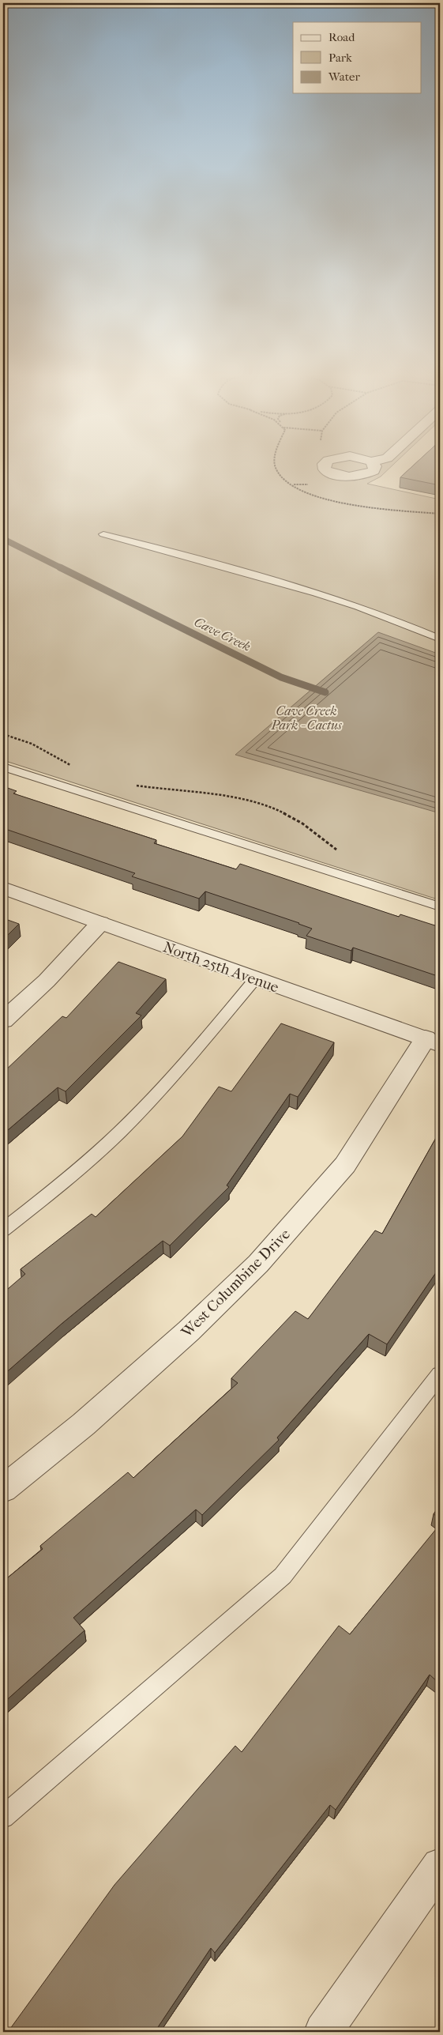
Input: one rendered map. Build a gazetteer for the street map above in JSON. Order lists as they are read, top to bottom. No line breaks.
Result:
{"streets":{"street":["North 25th Avenue","West Columbine Drive"]},"crossings":[["North 25th Avenue","West Columbine Drive"]],"water":["Cave Creek"],"parks":["Cave Creek Park - Cactus"],"legend":["Road","Park","Water"]}
